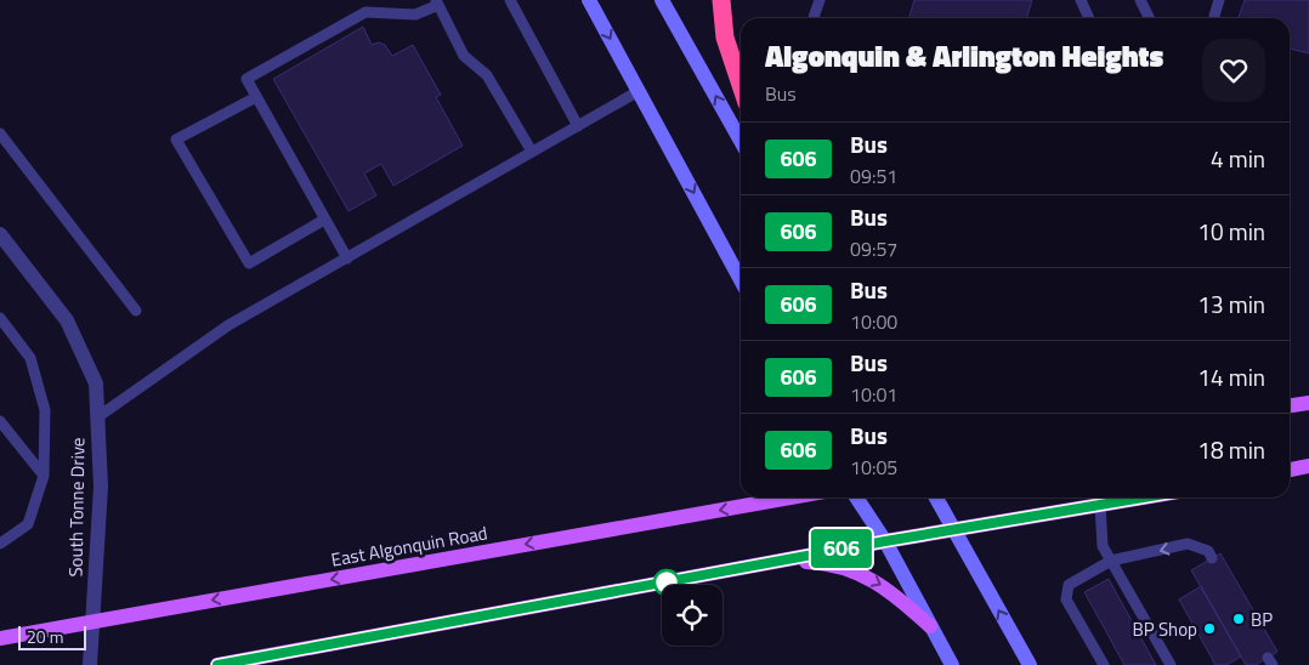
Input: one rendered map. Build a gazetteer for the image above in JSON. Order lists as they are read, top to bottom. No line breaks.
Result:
{"streets":{"main road":["East Algonquin Road"],"street":["South Tonne Drive"]},"crossings":[["South Tonne Drive","East Algonquin Road"]],"places":["BP","BP Shop"],"lines":["bus line 606"],"scale_bar":"20 m","page":{"on_map":"606","heading":["Algonquin & Arlington Heights","Bus"],"list":[{"mark":"606","name":"Bus","note":"09:51","value":"4 min"},{"mark":"606","name":"Bus","note":"09:57","value":"10 min"},{"mark":"606","name":"Bus","note":"10:00","value":"13 min"},{"mark":"606","name":"Bus","note":"10:01","value":"14 min"},{"mark":"606","name":"Bus","note":"10:05","value":"18 min"}],"scale":"20 m"}}
